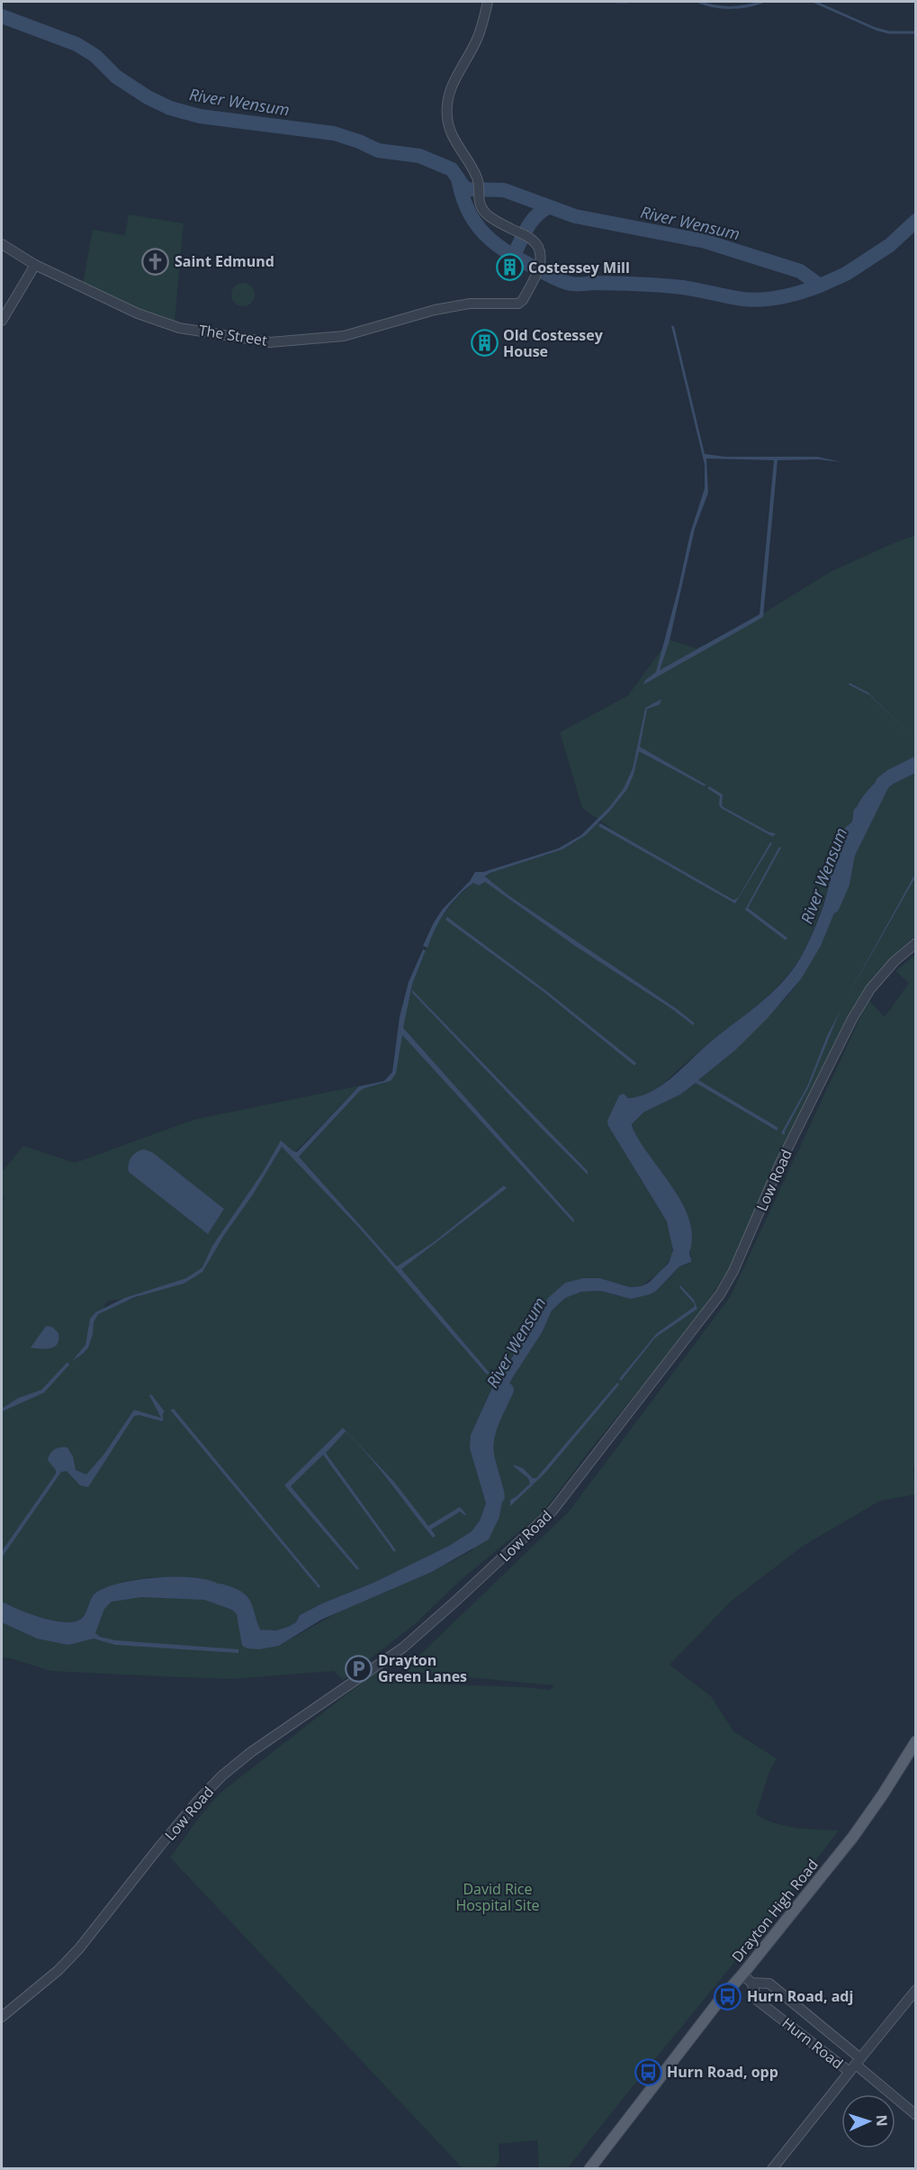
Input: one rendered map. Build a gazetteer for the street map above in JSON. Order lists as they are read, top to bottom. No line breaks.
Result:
{"streets":{"main road":["Drayton High Road"],"street":["The Street","Low Road","Hurn Road"]},"crossings":[["Drayton High Road","Hurn Road"]],"water":["River Wensum"],"parks":["David Rice Hospital Site"],"places":{"church":["Saint Edmund"],"building":["Costessey Mill","Old Costessey House"],"parking":["Drayton Green Lanes"],"bus stop":["Hurn Road, adj","Hurn Road, opp"]},"north":"right"}
